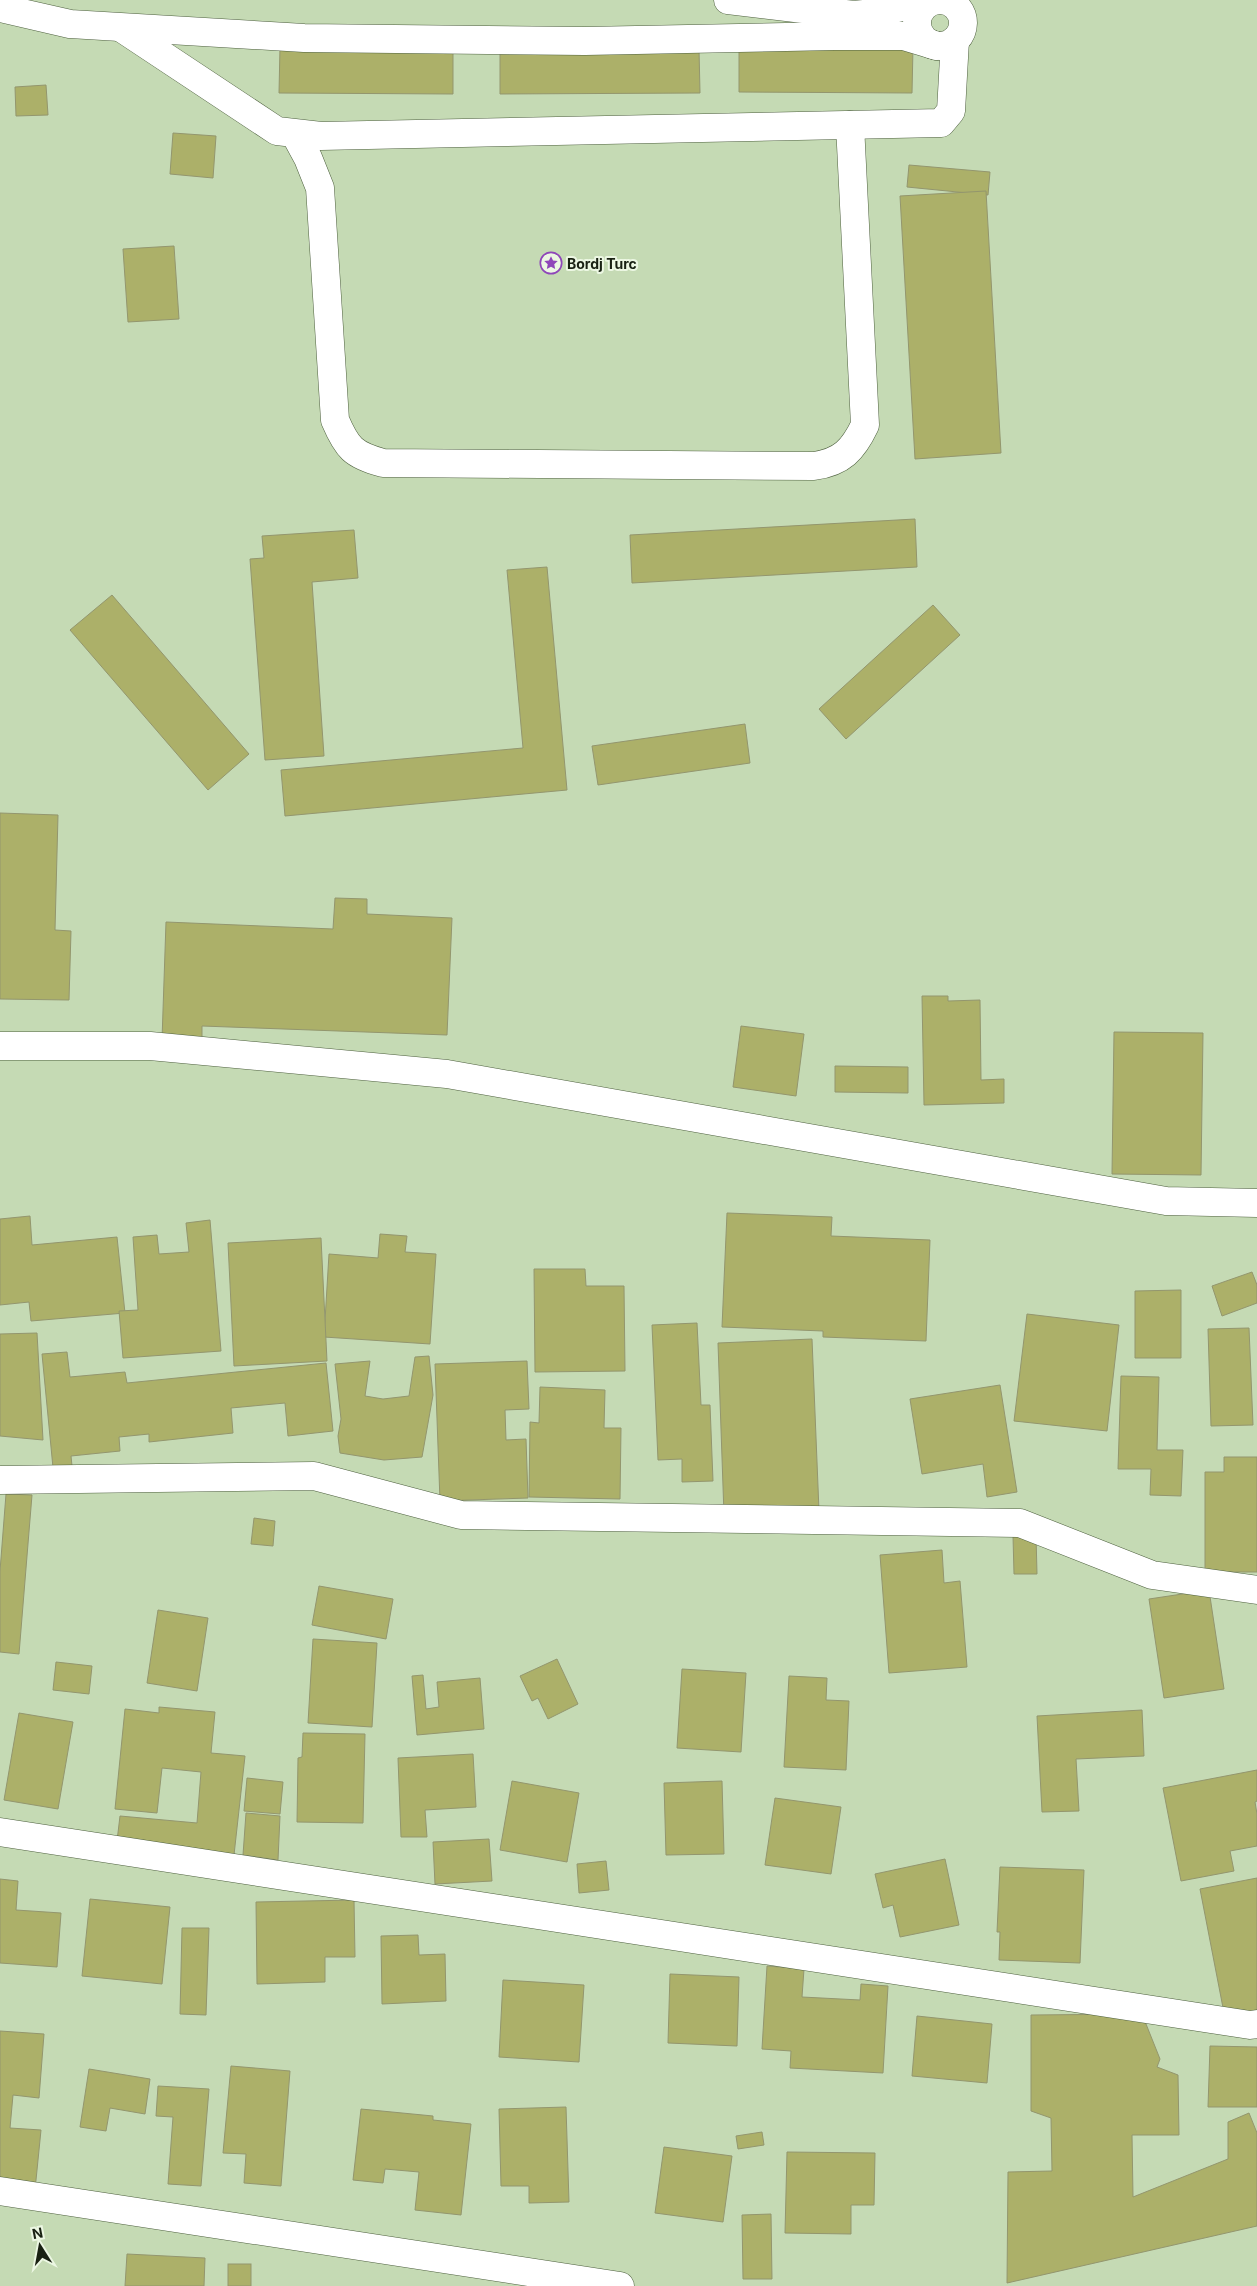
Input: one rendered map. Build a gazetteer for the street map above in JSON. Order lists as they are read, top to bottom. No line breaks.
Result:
{"places":{"place":["Bordj Turc"]},"north":"top"}
